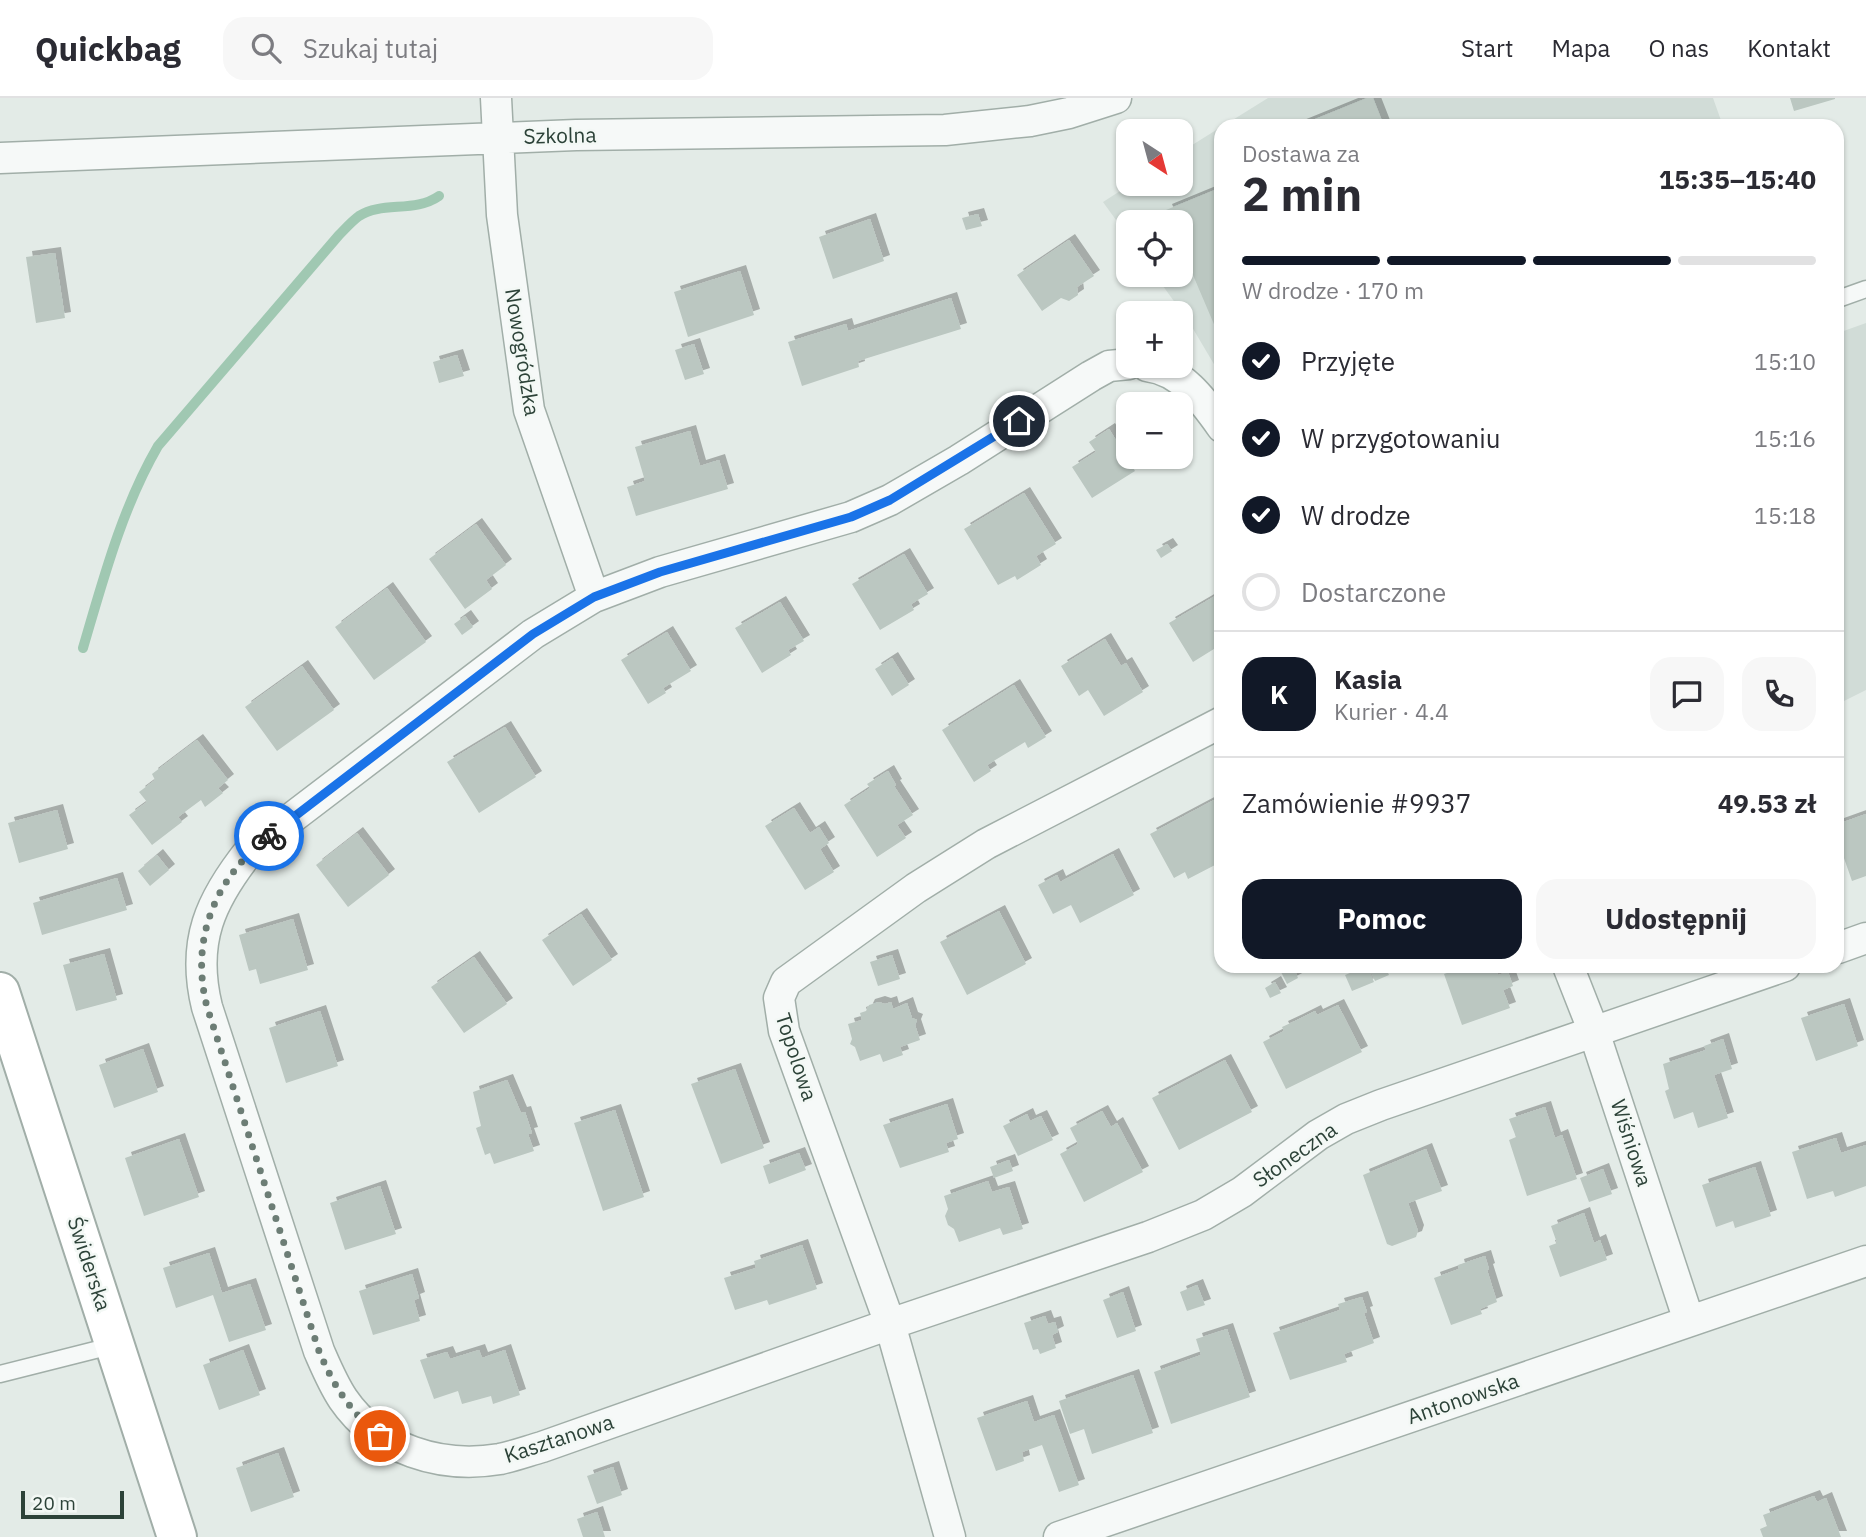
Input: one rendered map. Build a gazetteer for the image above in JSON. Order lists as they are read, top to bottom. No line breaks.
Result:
{"streets":{"street":["Szkolna","Nowogródzka","Topolowa","Wiśniowa","Słoneczna","Świderska","Antonowska","Kasztanowa"]},"crossings":[["Szkolna","Nowogródzka"],["Nowogródzka","Kasztanowa"],["Topolowa","Słoneczna"],["Topolowa","Kasztanowa"],["Wiśniowa","Słoneczna"],["Wiśniowa","Antonowska"],["Słoneczna","Kasztanowa"]],"scale_bar":"20 m","north":"bottom right","page":{"header":"Quickbag","search":"Szukaj tutaj","nav":["Start","Mapa","O nas","Kontakt"],"map_buttons":["+","−"],"heading":["2 min","Dostawa za","15:35–15:40"],"panel":["Kasia","Kurier · 4.4","Zamówienie #9937","49.53 zł"],"bar":"W drodze · 170 m","list":[["Przyjęte","15:10"],["W przygotowaniu","15:16"],["W drodze","15:18"],"Dostarczone"],"round":"K","buttons":["Pomoc","Udostępnij"],"scale":"20 m"}}
